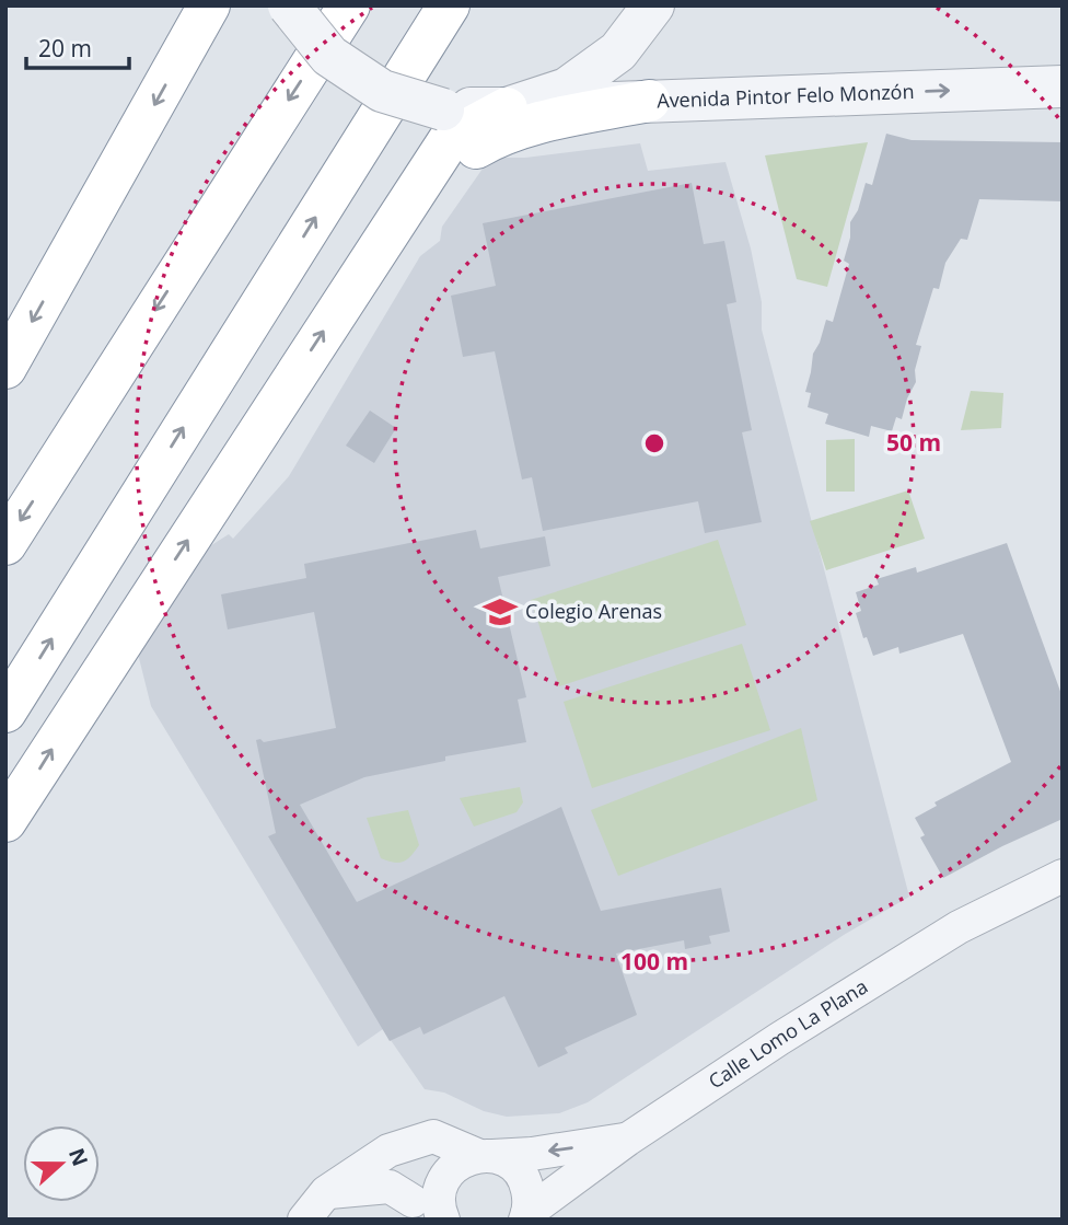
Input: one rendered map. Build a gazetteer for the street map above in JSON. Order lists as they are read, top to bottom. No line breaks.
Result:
{"streets":{"street":["Avenida Pintor Felo Monzón","Calle Lomo La Plana"]},"one_way":["Avenida Pintor Felo Monzón"],"places":{"school or university":["Colegio Arenas"]},"scale_bar":"20 m","north":"right","rings":["50 m","100 m"]}
